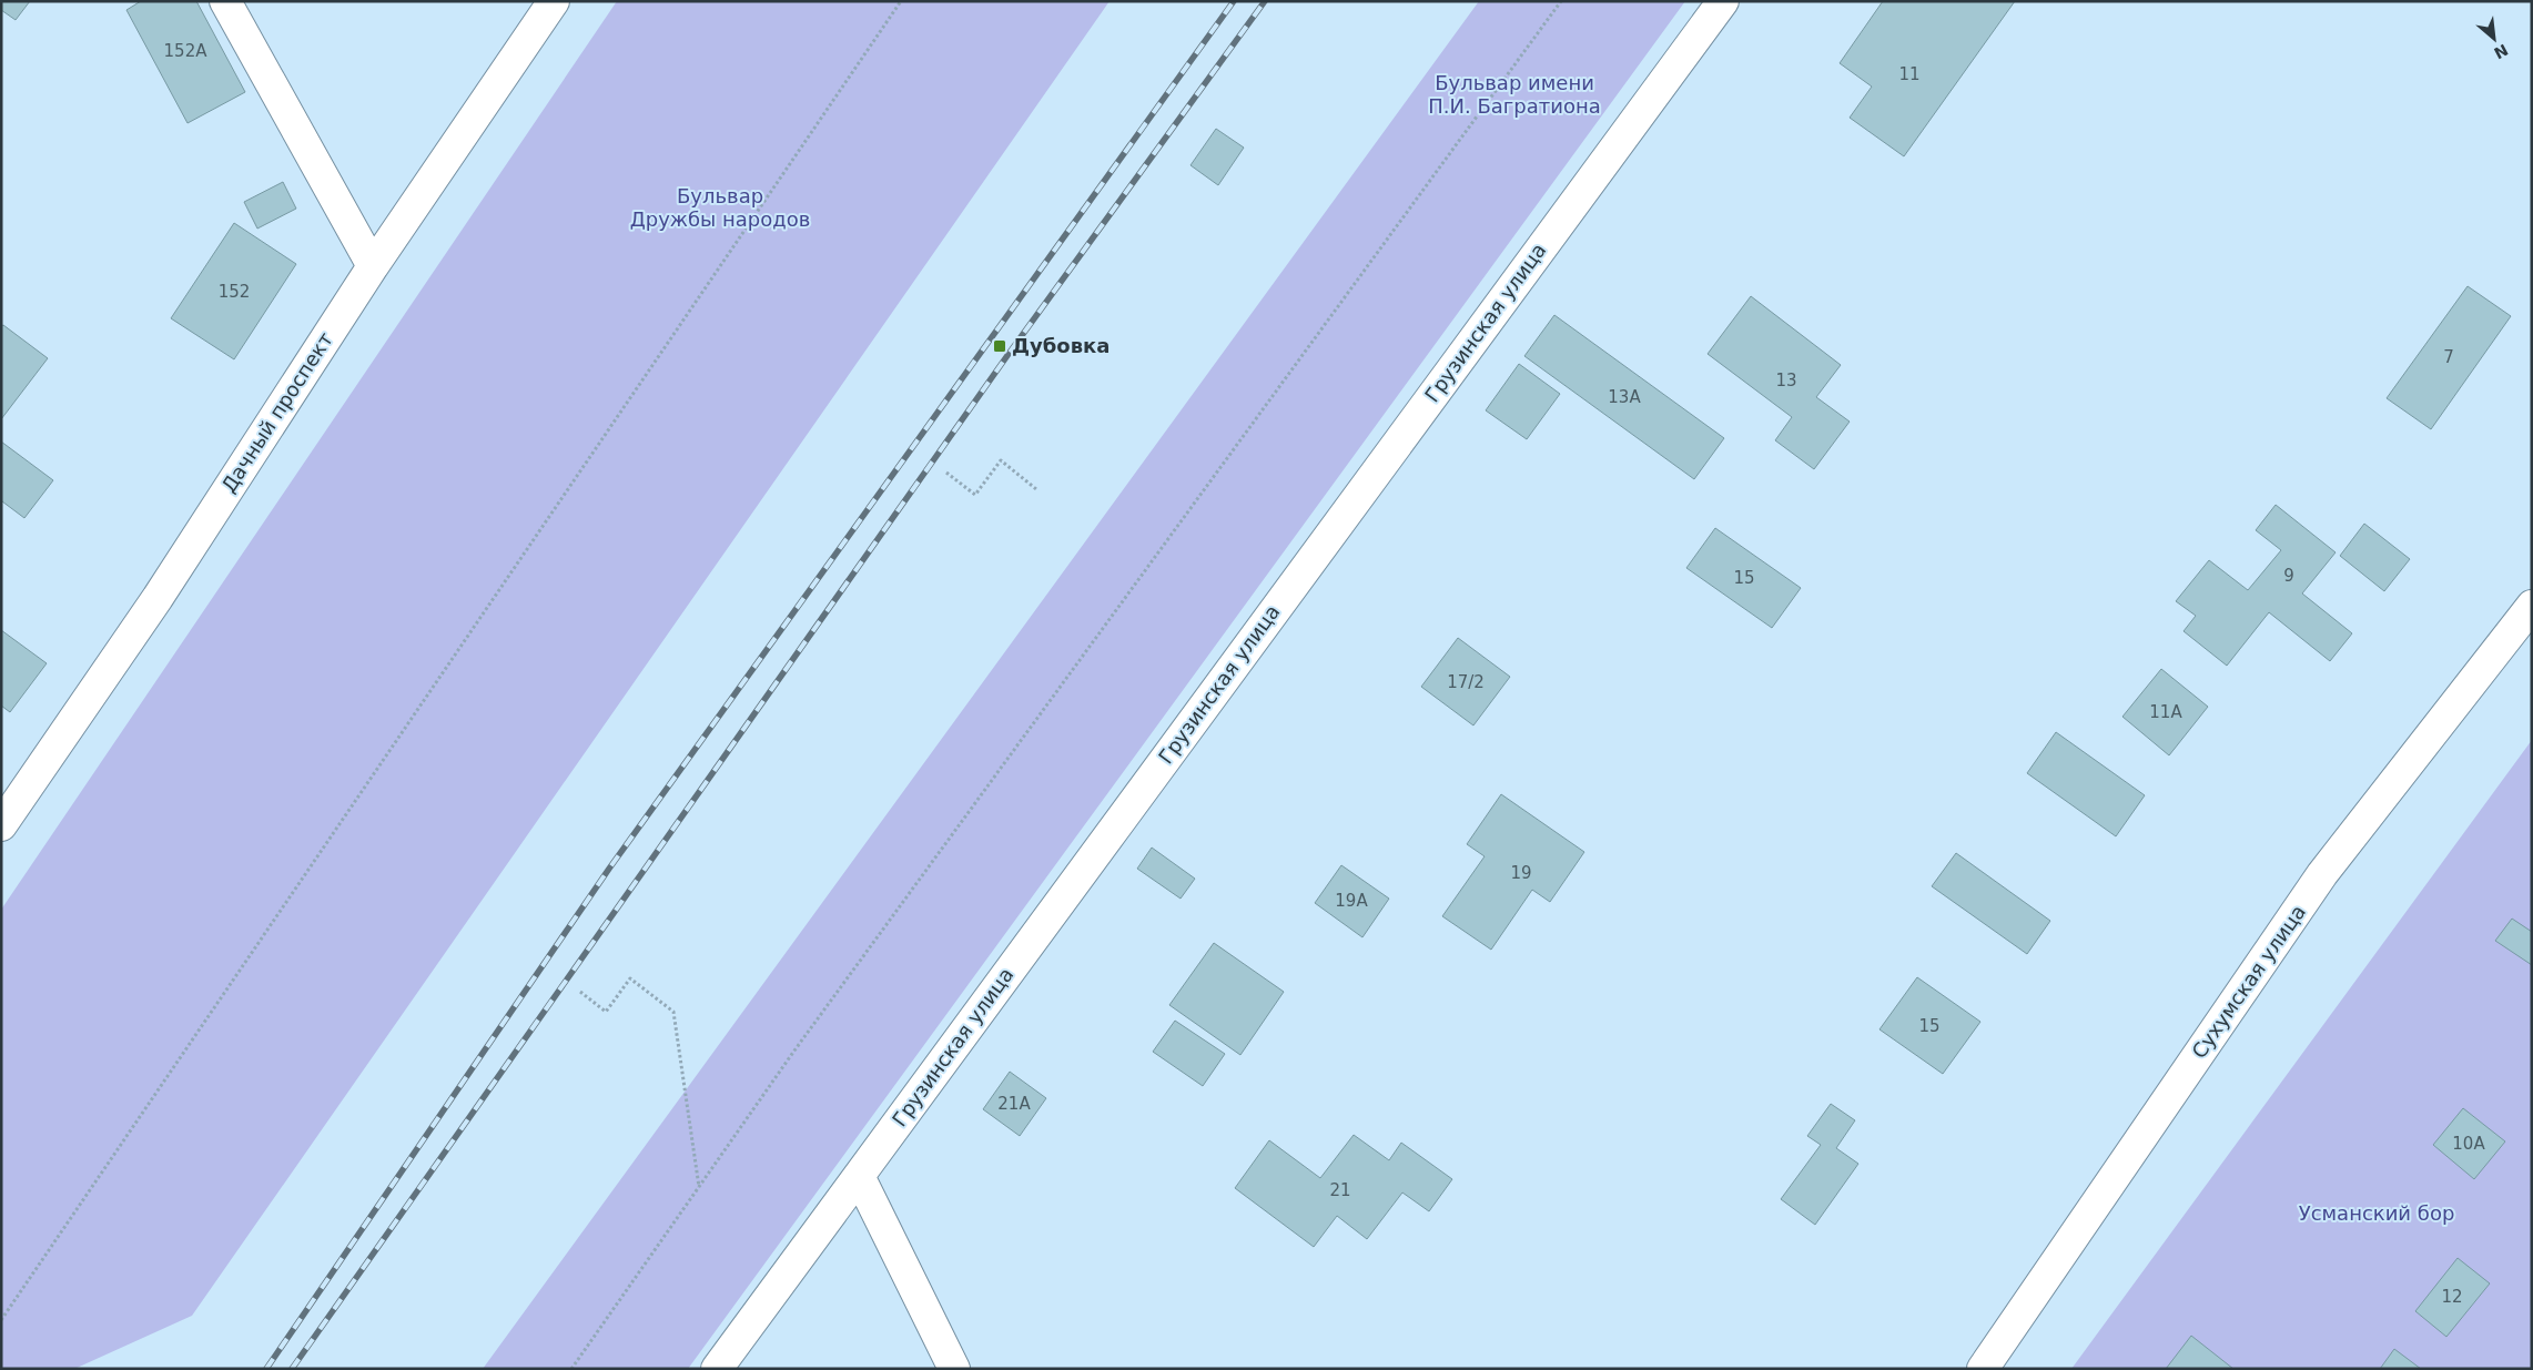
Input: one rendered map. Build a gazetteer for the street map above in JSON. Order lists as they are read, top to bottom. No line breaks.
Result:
{"streets":{"street":["Грузинская улица","Дачный проспект","Сухумская улица"]},"parks":["Бульвар имени П.И. Багратиона","Бульвар Дружбы народов","Усманский бор"],"places":{"transit":["Дубовка"]},"house_numbers":["152А","11","152","7","13","13А","9","15","17/2","11А","19","19А","15","21А","10А","21","12"],"north":"bottom right"}
